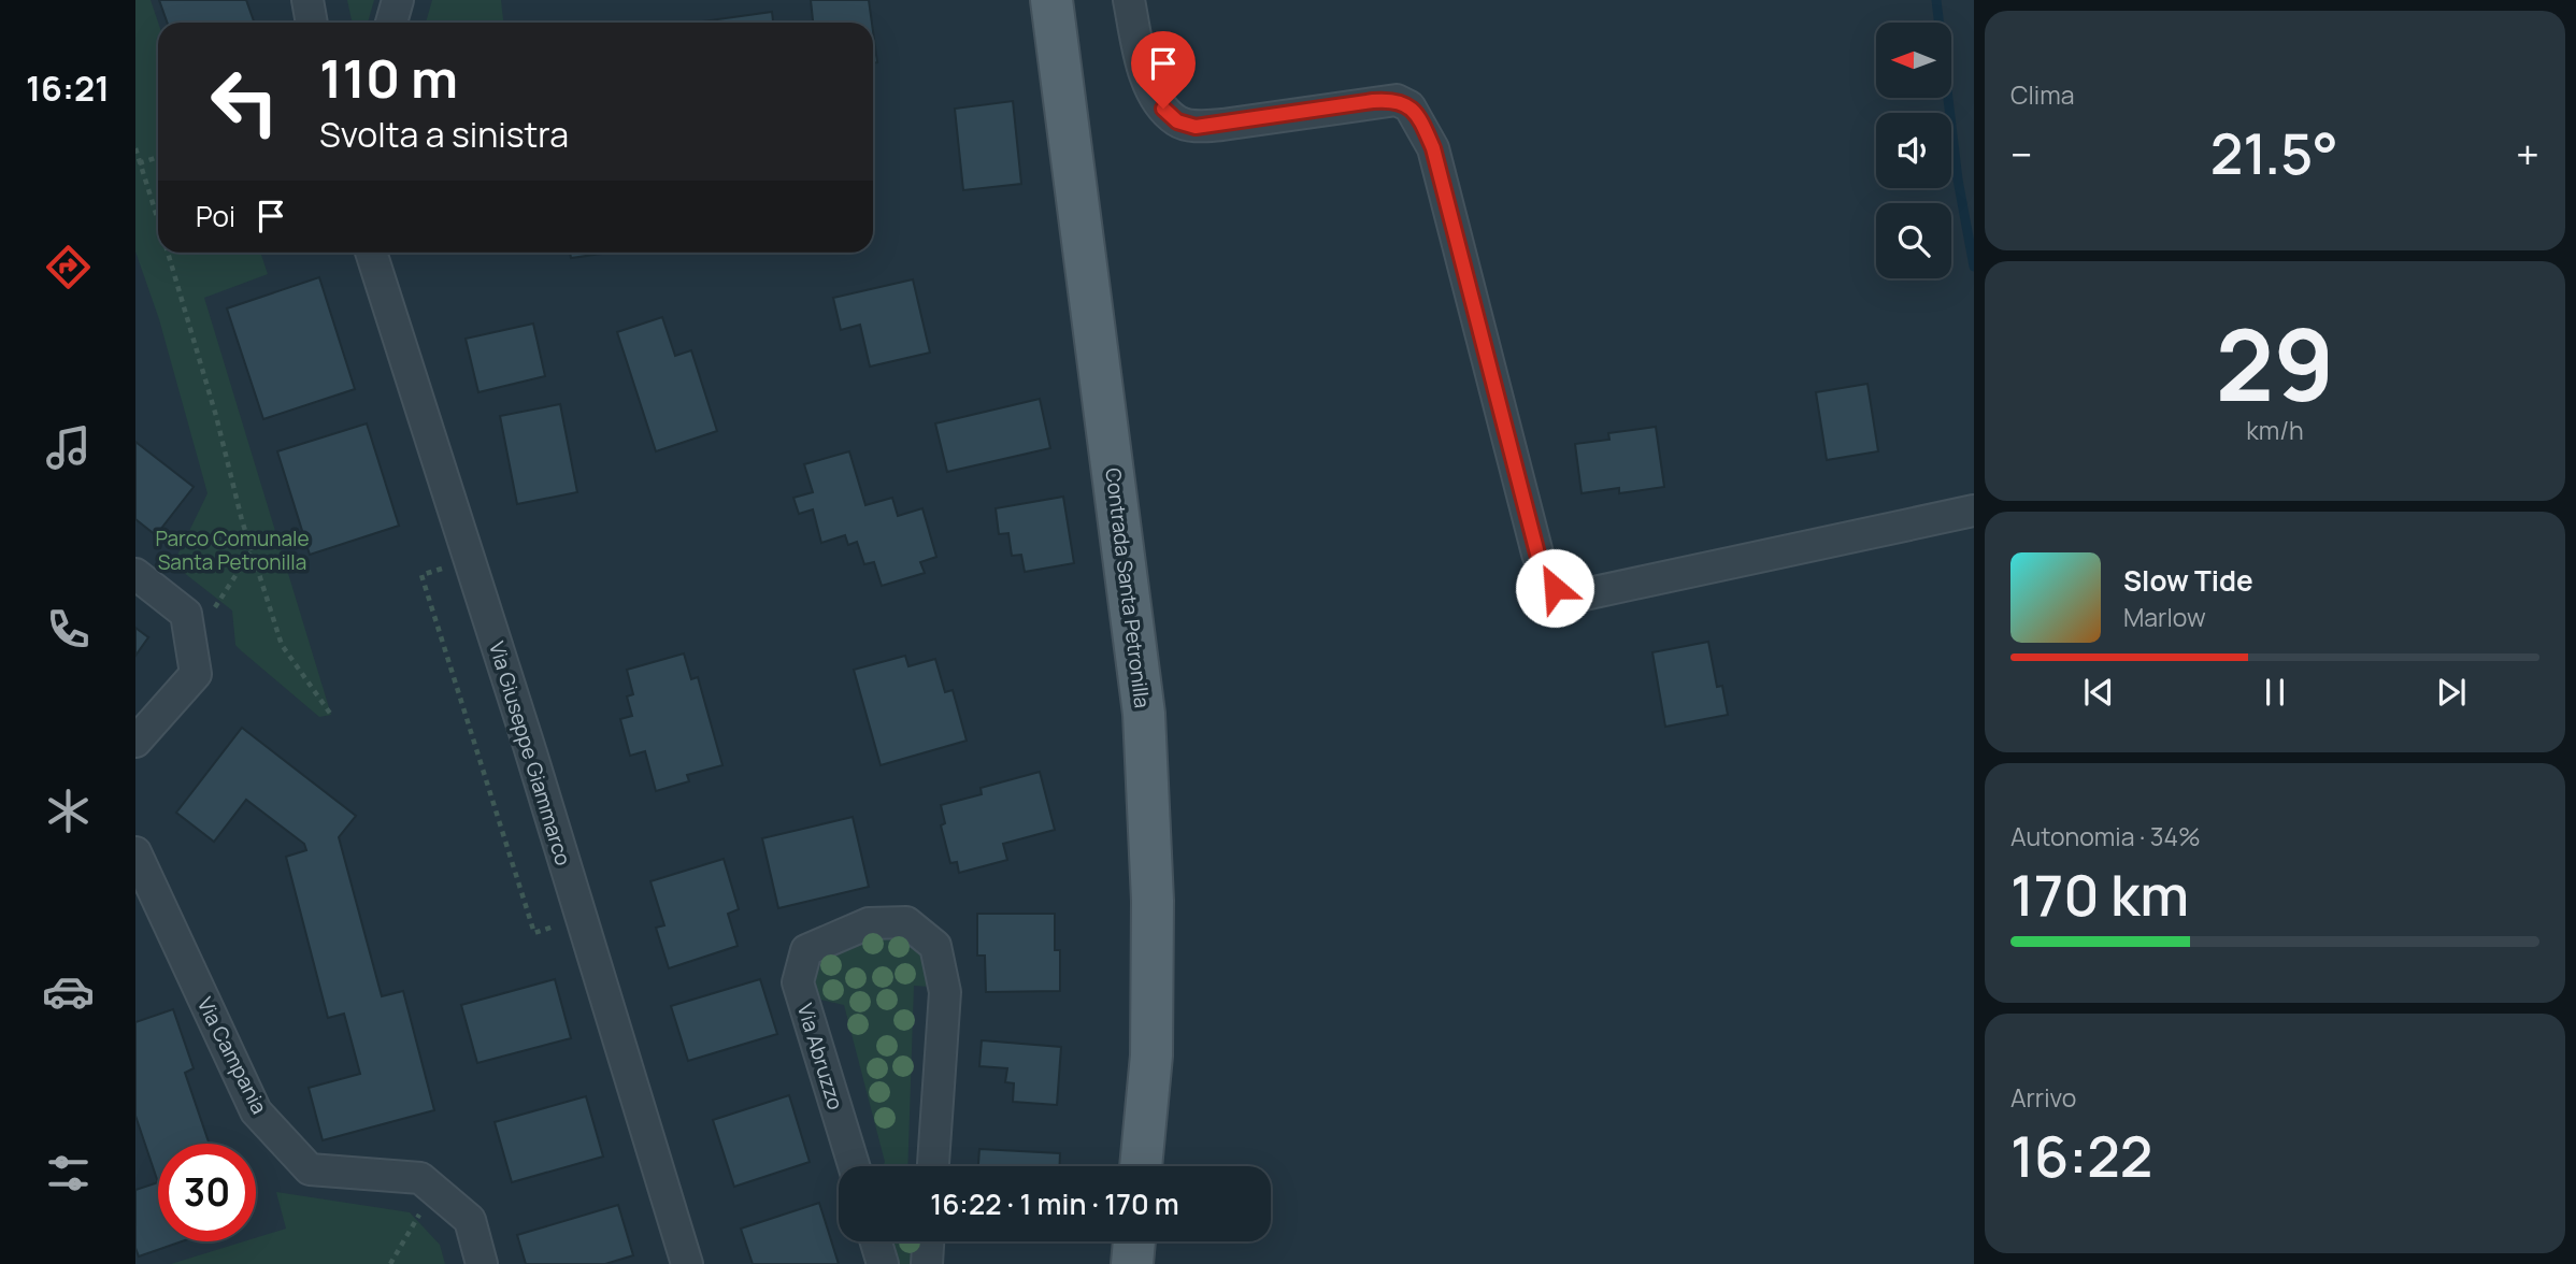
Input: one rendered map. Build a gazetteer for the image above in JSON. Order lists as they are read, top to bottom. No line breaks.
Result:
{"streets":{"main road":["Contrada Santa Petronilla"],"street":["Via Giuseppe Giammarco","Via Campania","Via Abruzzo"]},"parks":["Parco Comunale Santa Petronilla"],"north":"left","page":{"tabs":"16:21","tile":["Clima",["29","km/h"],["Autonomia · 34%","170 km"],["Arrivo","16:22"]],"turn":["110 m","Svolta a sinistra"],"heat":["−","21.5°","+"],"then":"Poi","song":["Slow Tide","Marlow"],"limit":"30","trip":"16:22 · 1 min · 170 m"}}
